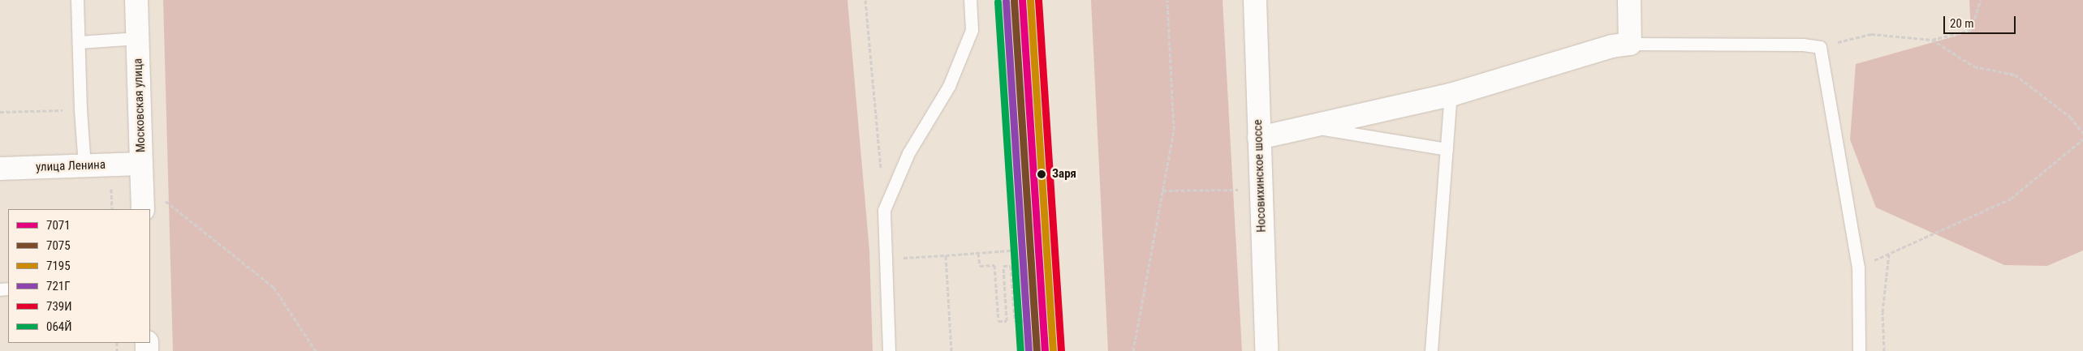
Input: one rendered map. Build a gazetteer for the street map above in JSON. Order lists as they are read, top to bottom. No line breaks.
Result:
{"streets":{"street":["Московская улица","улица Ленина","Носовихинское шоссе"]},"crossings":[["Московская улица","улица Ленина"]],"places":["Заря"],"lines":["transit line 7071","transit line 7195","transit line 739И","transit line 7075","transit line 721Г","transit line 064Й"],"legend":["7071","7075","7195","721Г","739И","064Й"],"scale_bar":"20 m"}
